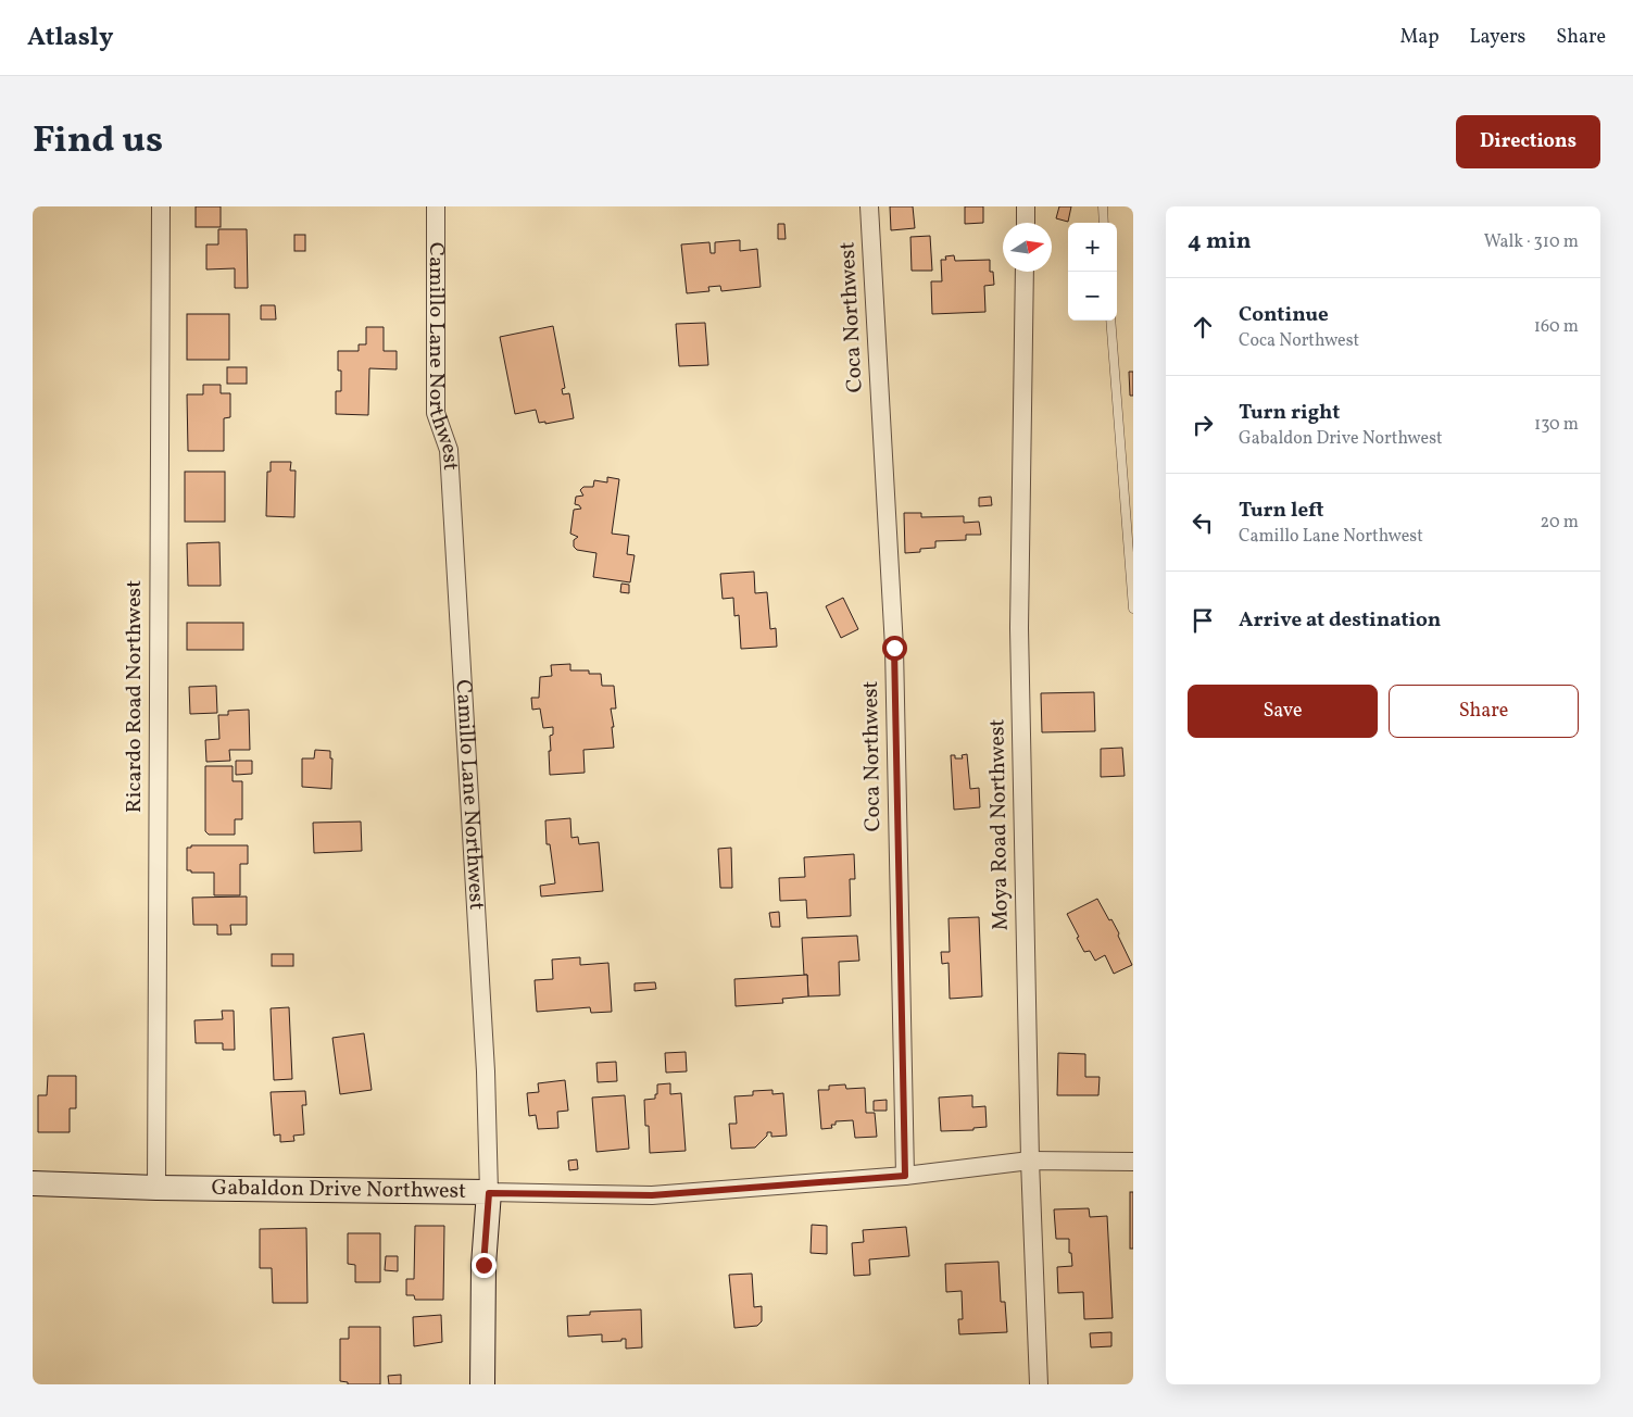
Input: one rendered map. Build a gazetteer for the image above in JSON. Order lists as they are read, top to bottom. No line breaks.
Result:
{"streets":{"street":["Coca Northwest","Camillo Lane Northwest","Ricardo Road Northwest","Moya Road Northwest","Gabaldon Drive Northwest"]},"crossings":[["Coca Northwest","Gabaldon Drive Northwest"],["Camillo Lane Northwest","Gabaldon Drive Northwest"],["Ricardo Road Northwest","Gabaldon Drive Northwest"],["Moya Road Northwest","Gabaldon Drive Northwest"]],"north":"right","page":{"header":"Atlasly","nav":["Map","Layers","Share"],"title":"Find us","buttons":["Directions",["Save","Share"]],"heading":["4 min","Walk · 310 m"],"map_buttons":["+","−"],"list":[["Continue","Coca Northwest","160 m"],["Turn right","Gabaldon Drive Northwest","130 m"],["Turn left","Camillo Lane Northwest","20 m"],"Arrive at destination"]}}
